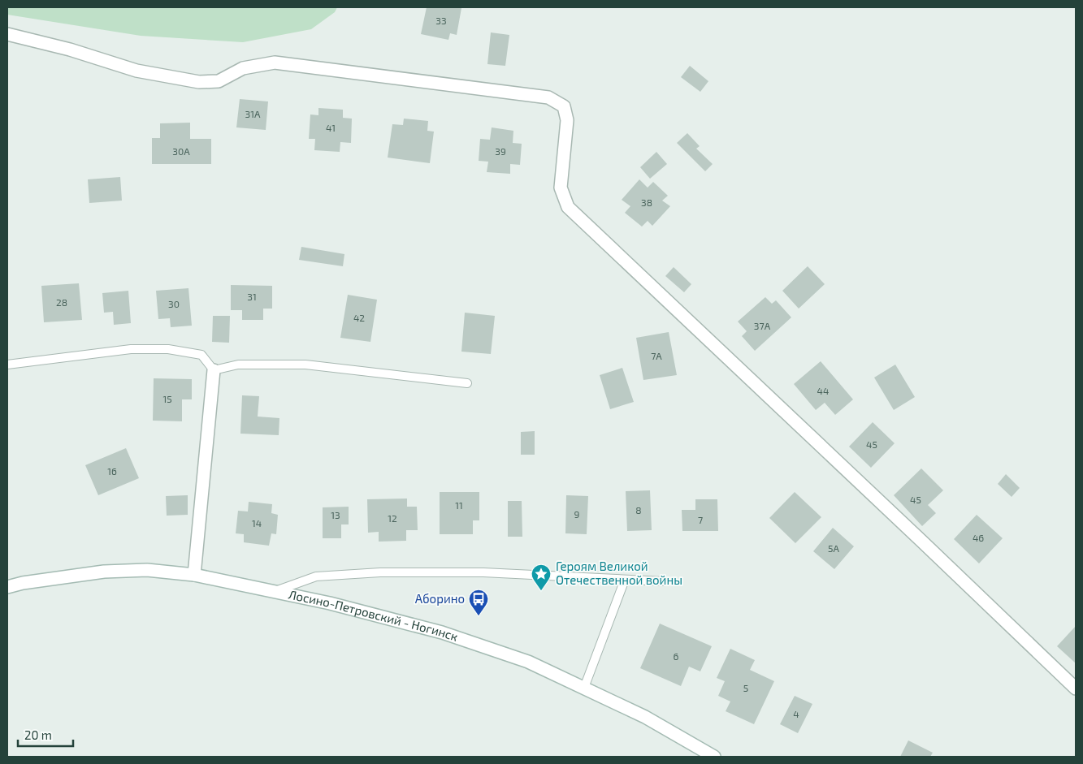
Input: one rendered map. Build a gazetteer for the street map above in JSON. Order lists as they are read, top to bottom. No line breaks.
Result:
{"streets":{"street":["Лосино-Петровский - Ногинск"]},"places":{"place":["Героям Великой Отечественной войны"],"bus stop":["Аборино"]},"house_numbers":["33","31А","41","30А","39","38","31","28","30","42","37А","7А","44","15","45","16","45","11","8","9","13","12","7","14","46","5А","6","5","4"],"scale_bar":"20 m"}
